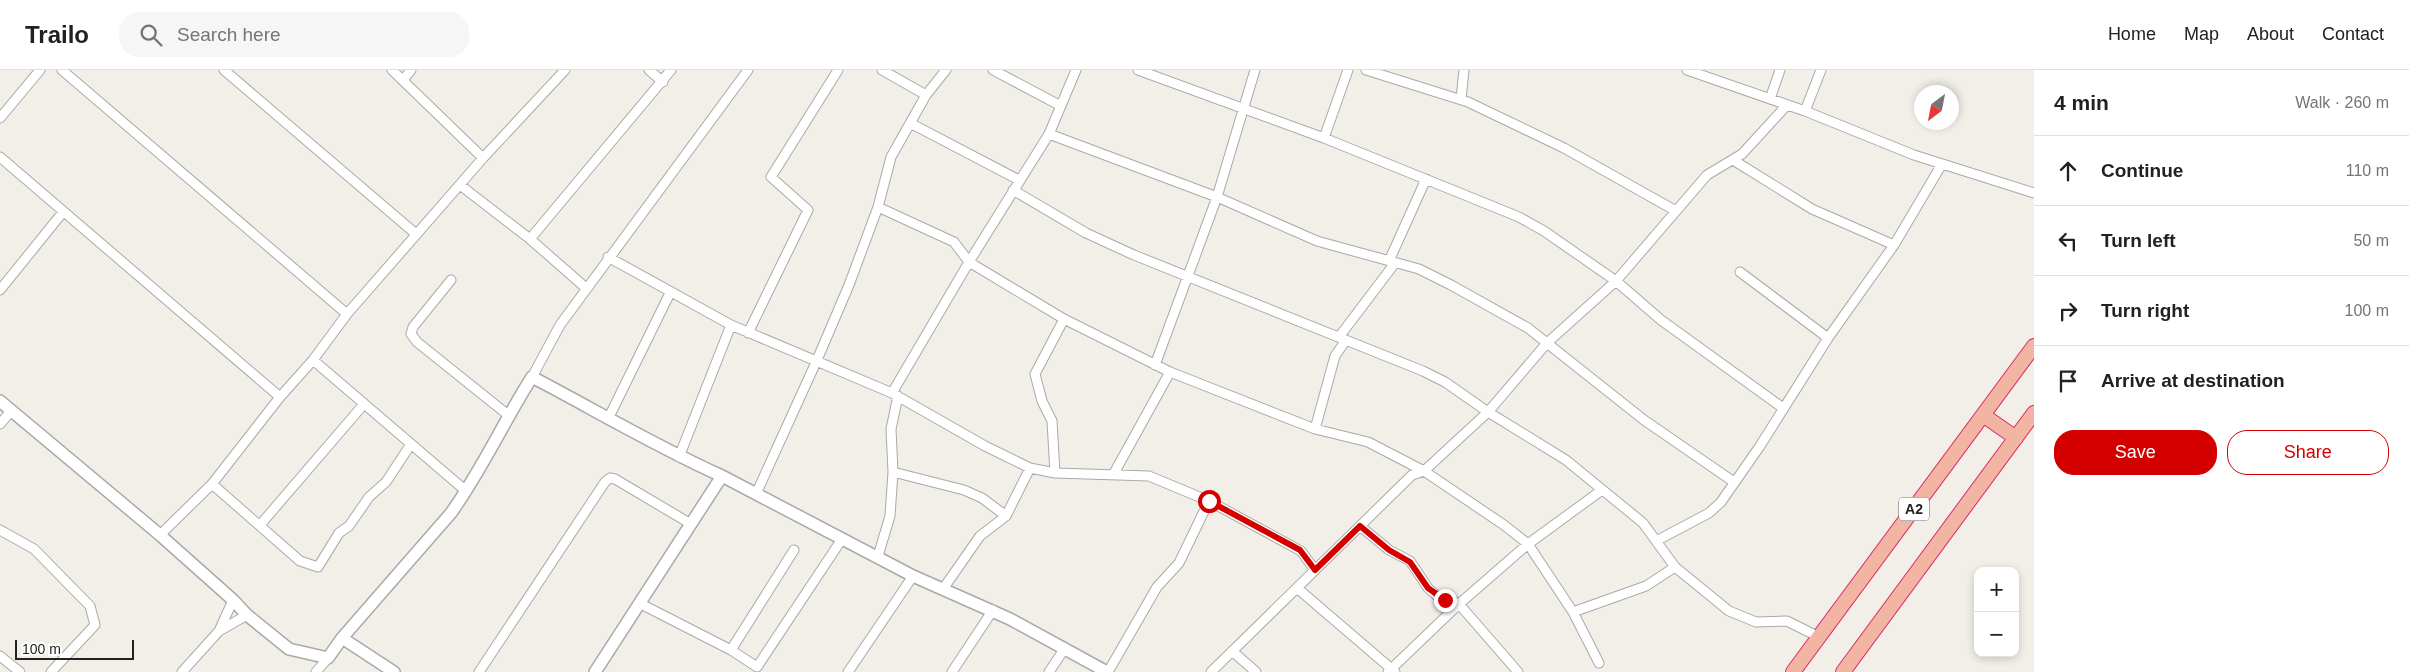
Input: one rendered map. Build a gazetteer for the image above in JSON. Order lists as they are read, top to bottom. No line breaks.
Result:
{"streets":{"highway":["A2"]},"scale_bar":"100 m","north":"bottom left","page":{"header":"Trailo","search":"Search here","nav":["Home","Map","About","Contact"],"heading":["4 min","Walk · 260 m"],"list":[["Continue","110 m"],["Turn left","50 m"],["Turn right","100 m"],"Arrive at destination"],"buttons":["Save","Share"],"map_buttons":["+","−"],"scale":"100 m"}}
